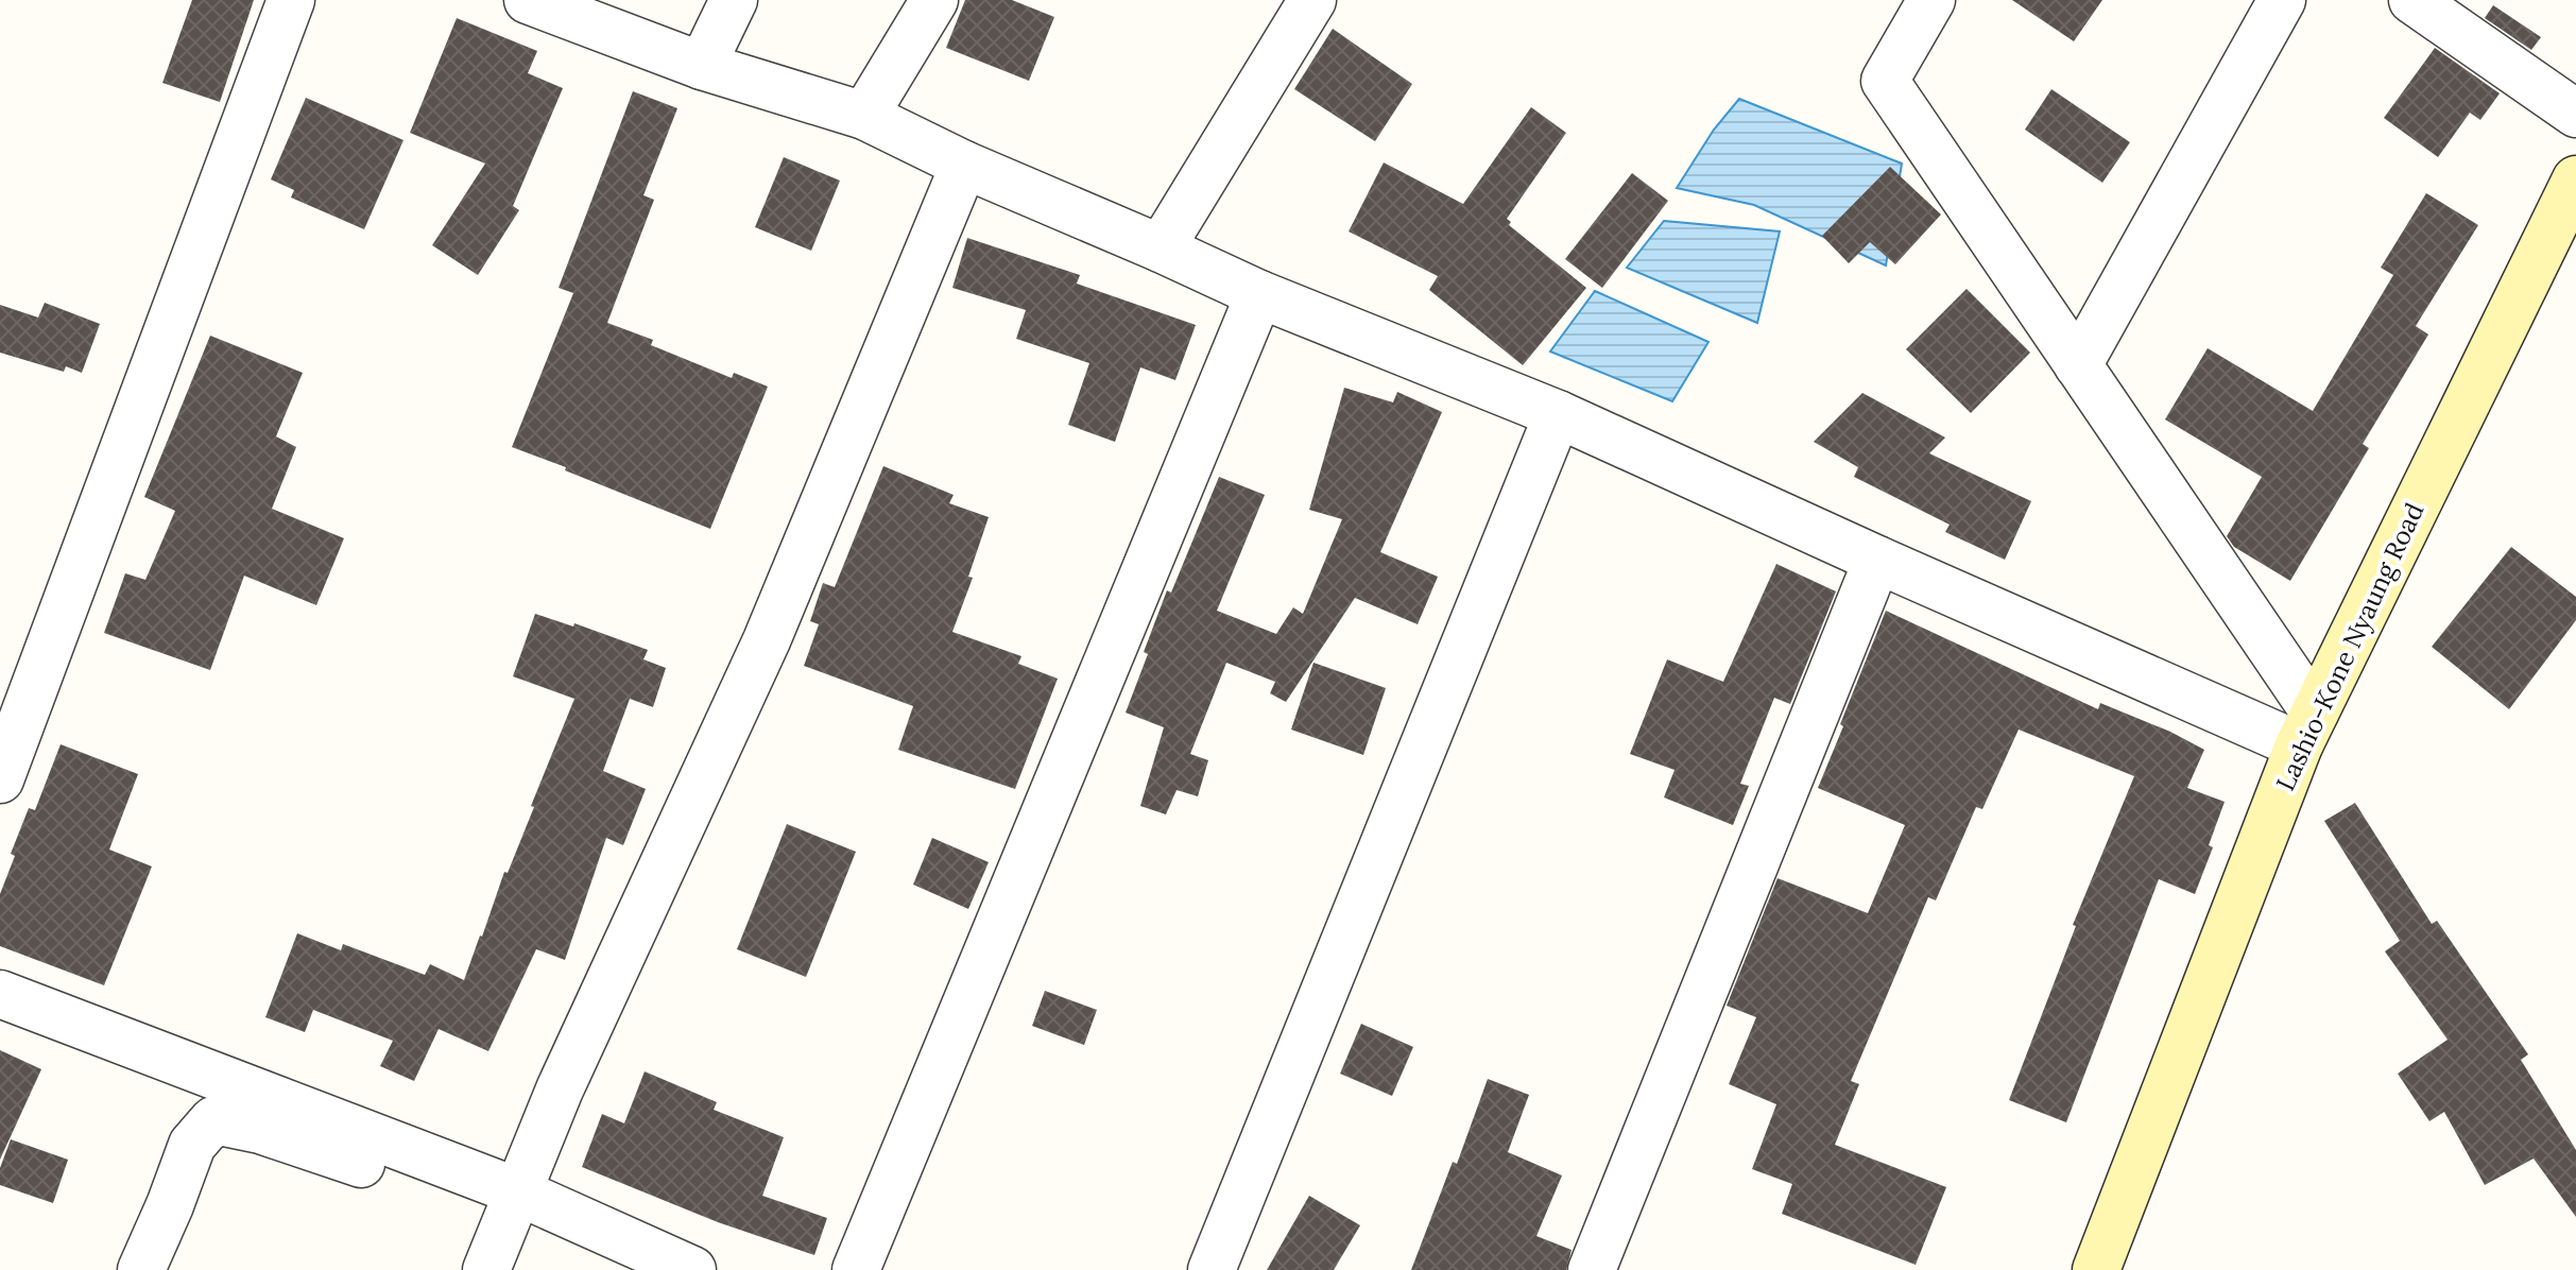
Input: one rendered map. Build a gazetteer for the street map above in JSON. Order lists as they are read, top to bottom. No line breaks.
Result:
{"streets":{"main road":["Lashio-Kone Nyaung Road"]}}
